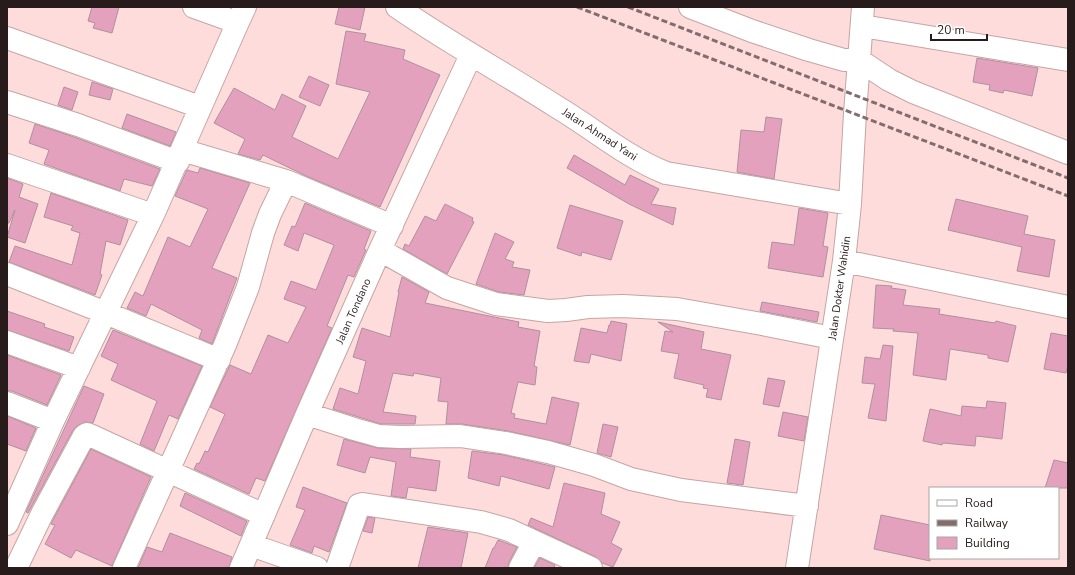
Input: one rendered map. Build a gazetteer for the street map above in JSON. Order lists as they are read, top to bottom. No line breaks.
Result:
{"streets":{"street":["Jalan Ahmad Yani","Jalan Dokter Wahidin","Jalan Tondano"]},"crossings":[["Jalan Ahmad Yani","Jalan Dokter Wahidin"],["Jalan Ahmad Yani","Jalan Tondano"]],"legend":["Road","Railway","Building"],"scale_bar":"20 m"}
